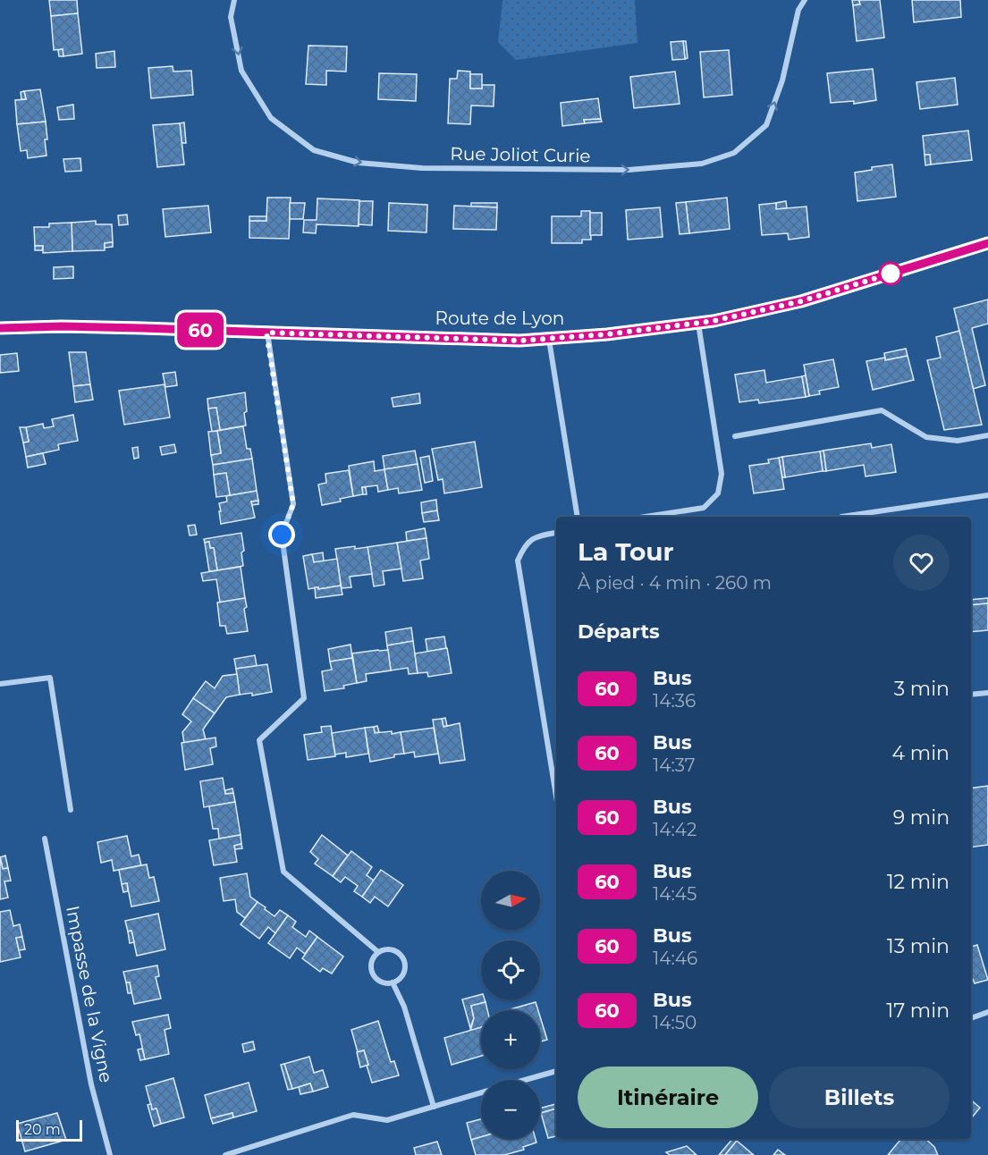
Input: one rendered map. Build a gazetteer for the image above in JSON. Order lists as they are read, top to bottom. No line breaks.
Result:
{"streets":{"main road":["Route de Lyon"],"street":["Rue Joliot Curie","Impasse de la Vigne"]},"lines":["bus line 60"],"scale_bar":"20 m","north":"right","page":{"on_map":"60","heading":[["La Tour","À pied · 4 min · 260 m"],"Départs"],"list":[{"mark":"60","name":"Bus","note":"14:36","value":"3 min"},{"mark":"60","name":"Bus","note":"14:37","value":"4 min"},{"mark":"60","name":"Bus","note":"14:42","value":"9 min"},{"mark":"60","name":"Bus","note":"14:45","value":"12 min"},{"mark":"60","name":"Bus","note":"14:46","value":"13 min"},{"mark":"60","name":"Bus","note":"14:50","value":"17 min"}],"map_buttons":["+","−"],"buttons":["Itinéraire","Billets"],"scale":"20 m"}}
